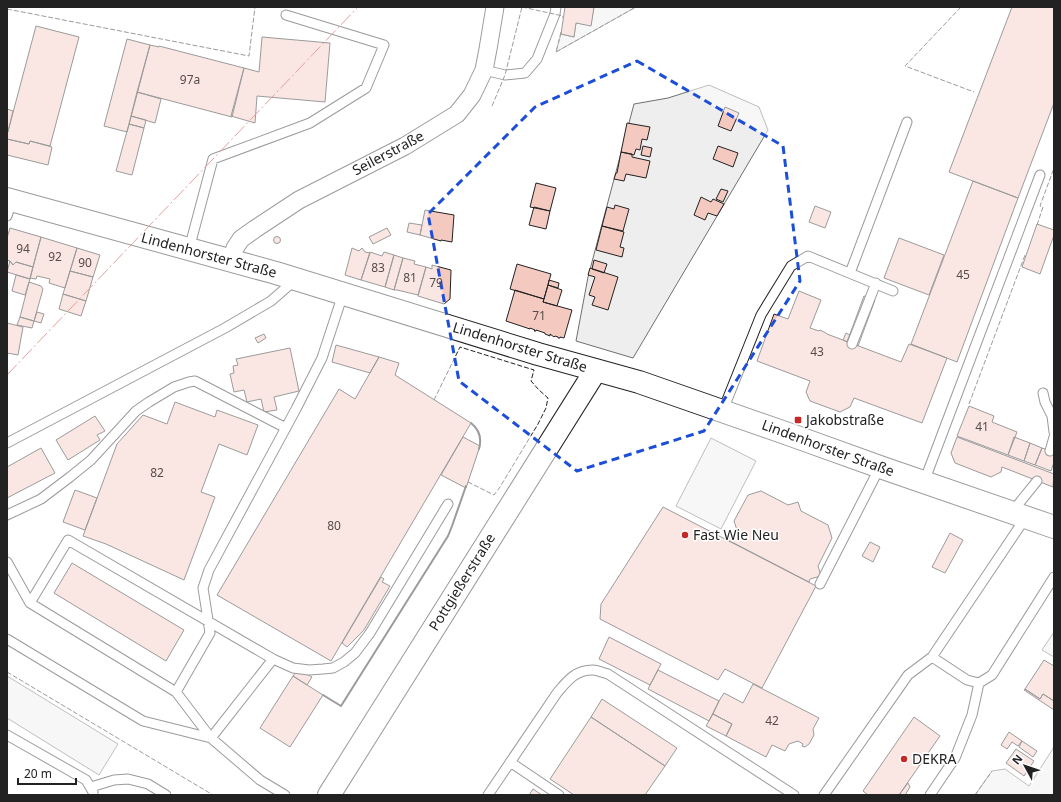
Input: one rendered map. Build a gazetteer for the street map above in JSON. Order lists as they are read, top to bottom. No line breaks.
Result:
{"streets":{"street":["Seilerstraße","Lindenhorster Straße","Pottgießerstraße"]},"crossings":[["Seilerstraße","Lindenhorster Straße"],["Lindenhorster Straße","Pottgießerstraße"]],"places":{"transit":["Jakobstraße"],"other":["Fast Wie Neu","DEKRA"]},"house_numbers":["97a","94","92","90","83","45","81","79","71","43","41","82","80","42"],"scale_bar":"20 m","north":"top left"}
